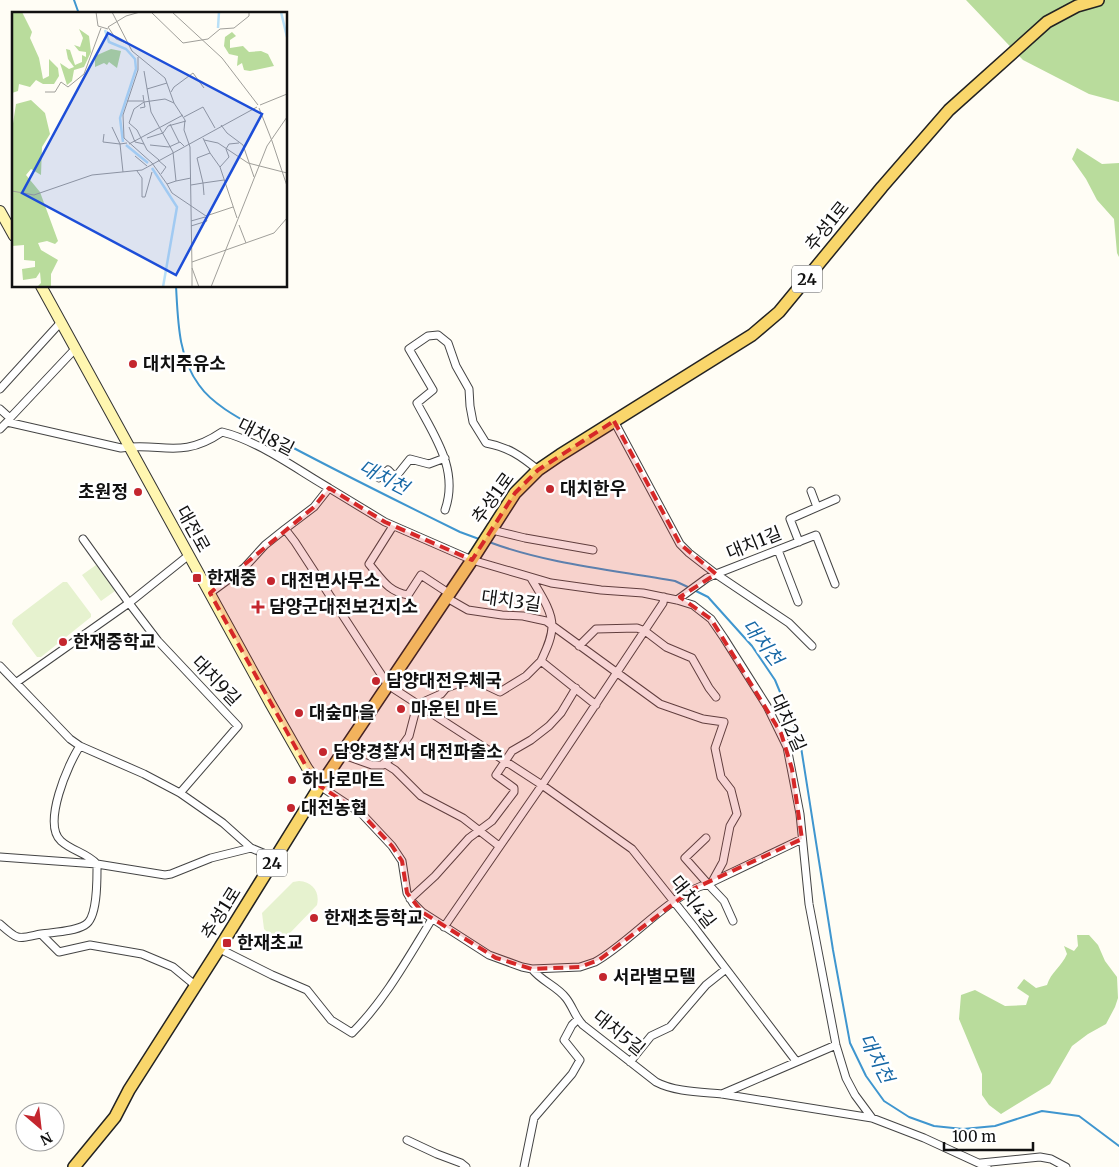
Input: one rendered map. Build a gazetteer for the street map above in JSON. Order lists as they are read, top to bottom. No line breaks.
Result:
{"streets":{"main road":["추성1로","24"],"street":["대치8길","대전로","대치1길","대치3길","대치9길","대치2길","대치4길","대치5길"]},"crossings":[["추성1로","대치8길"],["추성1로","대전로"],["추성1로","대치1길"],["추성1로","대치3길"],["추성1로","대치2길"],["추성1로","대치4길"],["대치8길","대전로"],["대치8길","대치3길"],["대치8길","대치2길"],["대치2길","대치5길"]],"water":["대치천"],"places":{"other":["대치주유소","대치한우","초원정","대전면사무소","한재중학교","담양대전우체국","마운틴 마트","대숲마을","담양경찰서 대전파출소","하나로마트","대전농협","한재초등학교","서라별모텔"],"transit":["한재중","한재초교"],"health":["담양군대전보건지소"]},"scale_bar":"100 m","north":"bottom right"}
